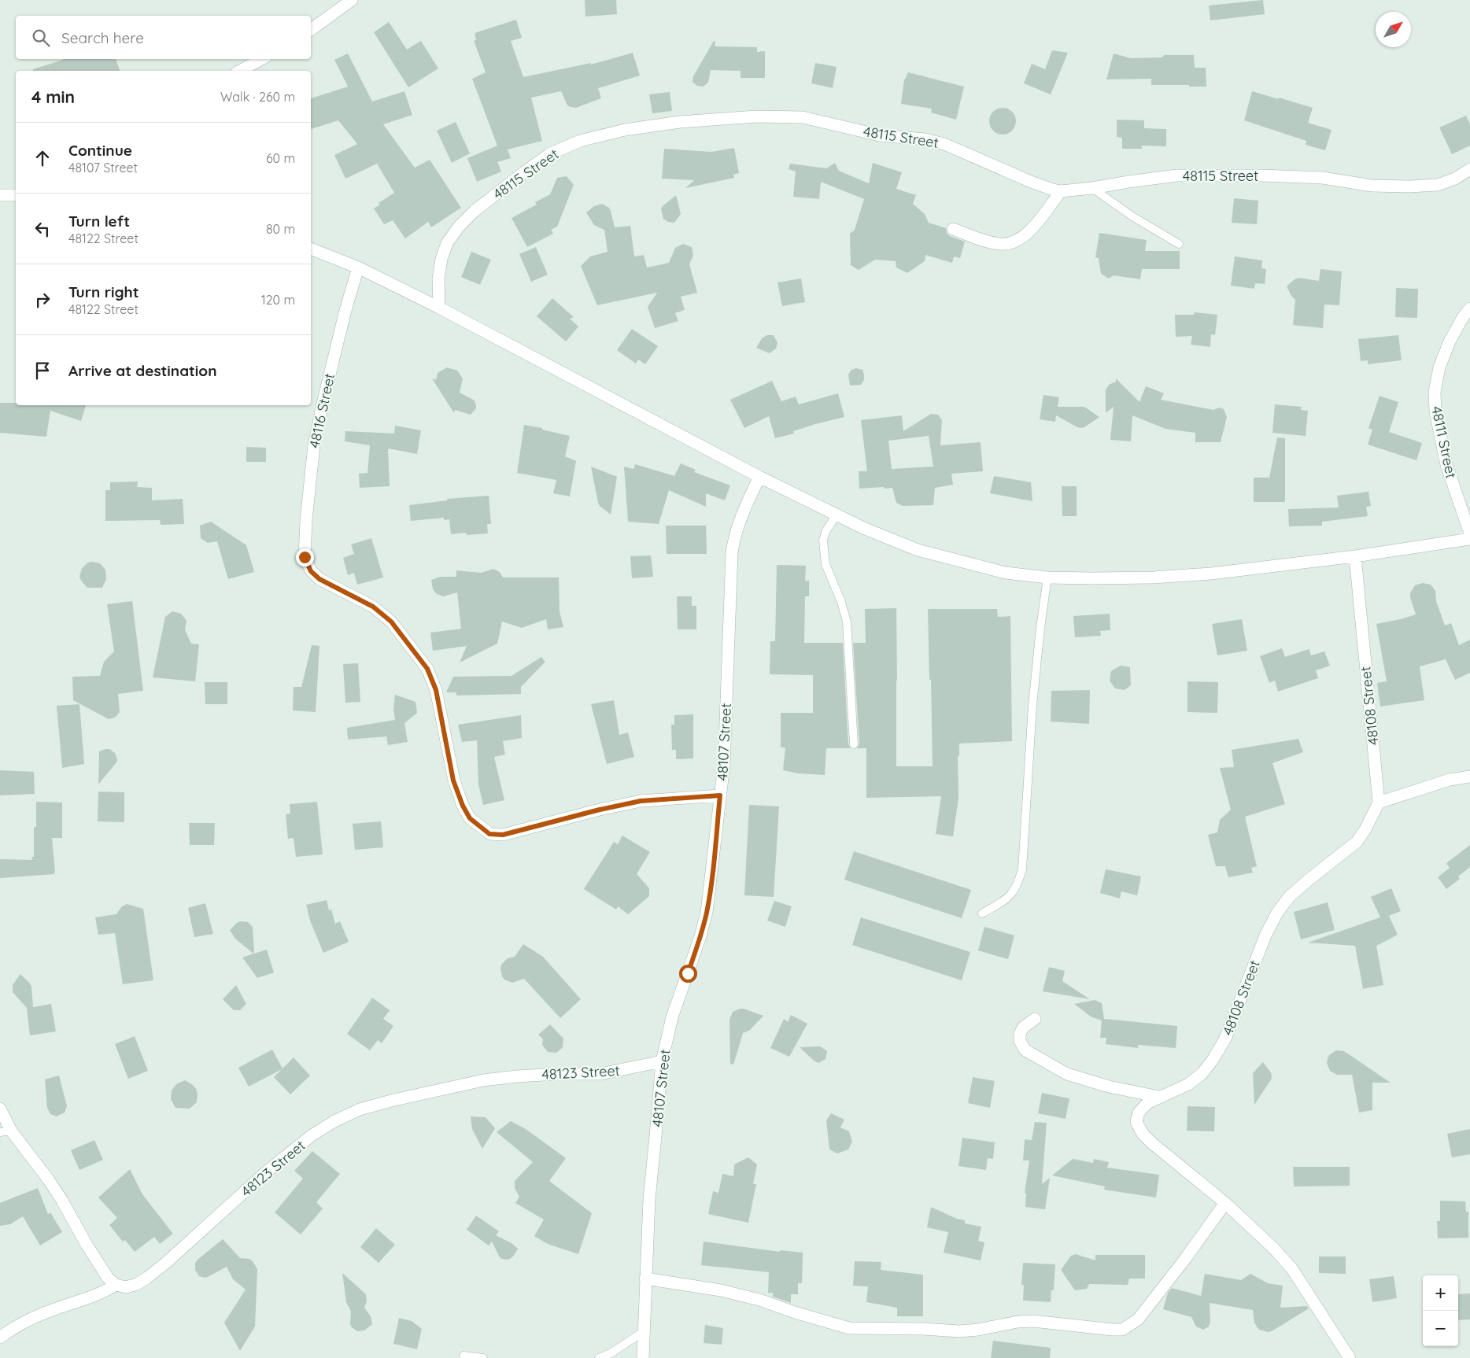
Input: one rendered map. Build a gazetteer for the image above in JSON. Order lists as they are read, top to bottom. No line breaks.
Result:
{"streets":{"street":["48115 Street","48116 Street","48111 Street","48108 Street","48107 Street","48123 Street"]},"crossings":[["48116 Street","48107 Street"],["48107 Street","48123 Street"]],"north":"top right","page":{"search":"Search here","heading":["4 min","Walk · 260 m"],"list":[["Continue","48107 Street","60 m"],["Turn left","48122 Street","80 m"],["Turn right","48122 Street","120 m"],"Arrive at destination"],"map_buttons":["+","−"]}}
